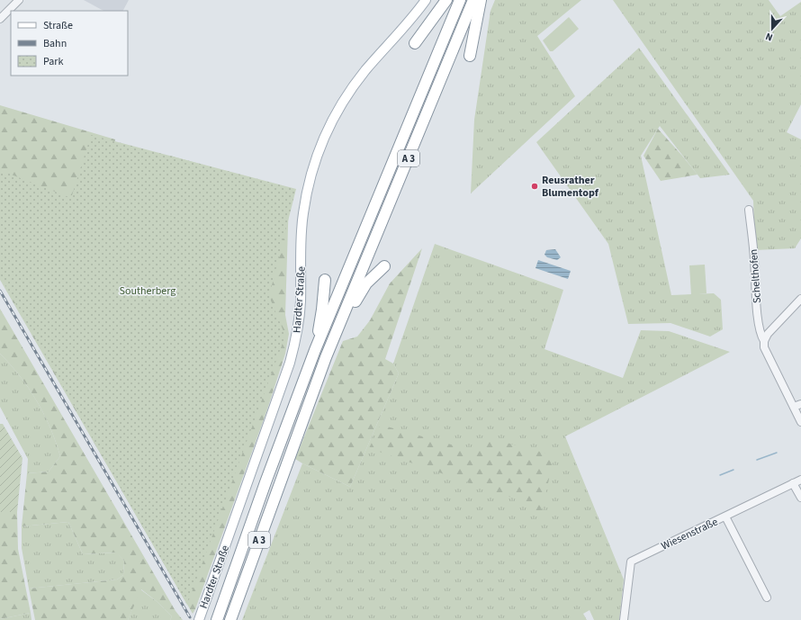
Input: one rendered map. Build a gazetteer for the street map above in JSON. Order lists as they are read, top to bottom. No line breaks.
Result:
{"streets":{"highway":["A 3"],"main road":["Hardter Straße"],"street":["Schelthofen","Wiesenstraße"]},"parks":["Southerberg"],"places":["Reusrather Blumentopf"],"legend":["Straße","Bahn","Park"],"north":"bottom"}
